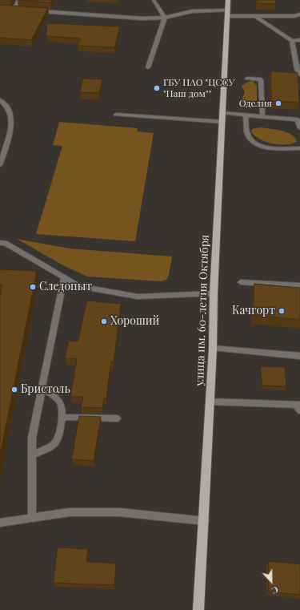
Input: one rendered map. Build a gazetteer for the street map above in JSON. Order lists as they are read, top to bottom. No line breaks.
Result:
{"streets":{"main road":["улица им. 60-летия Октября"]},"places":["ГБУ НАО \"ЦССУ \"Наш дом\"\"","Оделия","Следопыт","Качгорт","Хороший","Бристоль"],"north":"bottom"}
